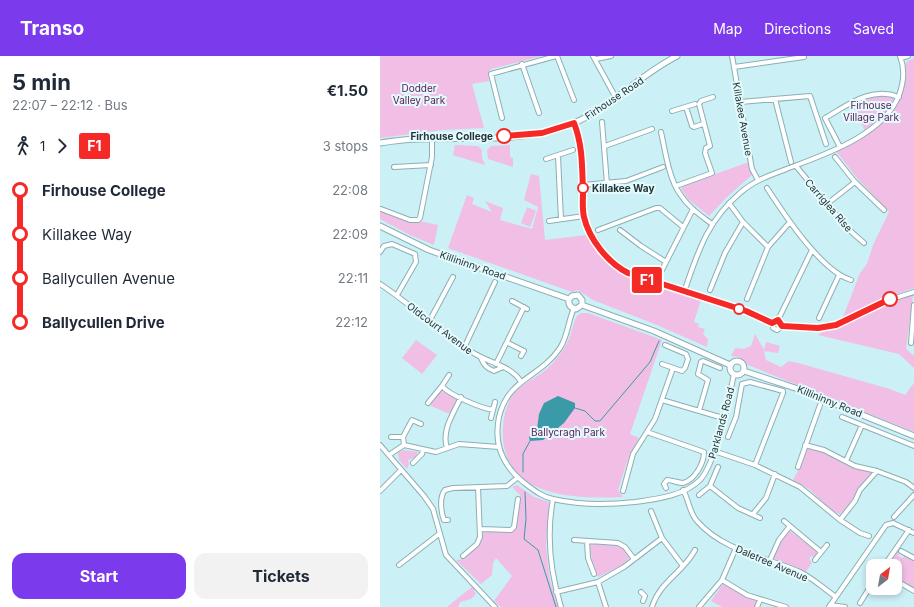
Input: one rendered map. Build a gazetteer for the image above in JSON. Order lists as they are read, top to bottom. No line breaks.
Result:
{"streets":{"main road":["Firhouse Road","Killininny Road"],"street":["Killakee Avenue","Carriglea Rise","Oldcourt Avenue","Parklands Road","Daletree Avenue"]},"crossings":[["Killininny Road","Parklands Road"],["Oldcourt Avenue","Parklands Road"],["Parklands Road","Daletree Avenue"]],"parks":["Dodder Valley Park","Firhouse Village Park","Ballycragh Park"],"places":["Firhouse College","Killakee Way"],"lines":["bus line F1"],"north":"top right","page":{"header":"Transo","nav":["Map","Directions","Saved"],"heading":["5 min","22:07 – 22:12 · Bus","€1.50"],"on_map":"F1","legs":["1","F1","3 stops"],"list":[{"name":"Firhouse College","value":"22:08"},{"name":"Killakee Way","value":"22:09"},{"name":"Ballycullen Avenue","value":"22:11"},{"name":"Ballycullen Drive","value":"22:12"}],"buttons":["Start","Tickets"]}}
